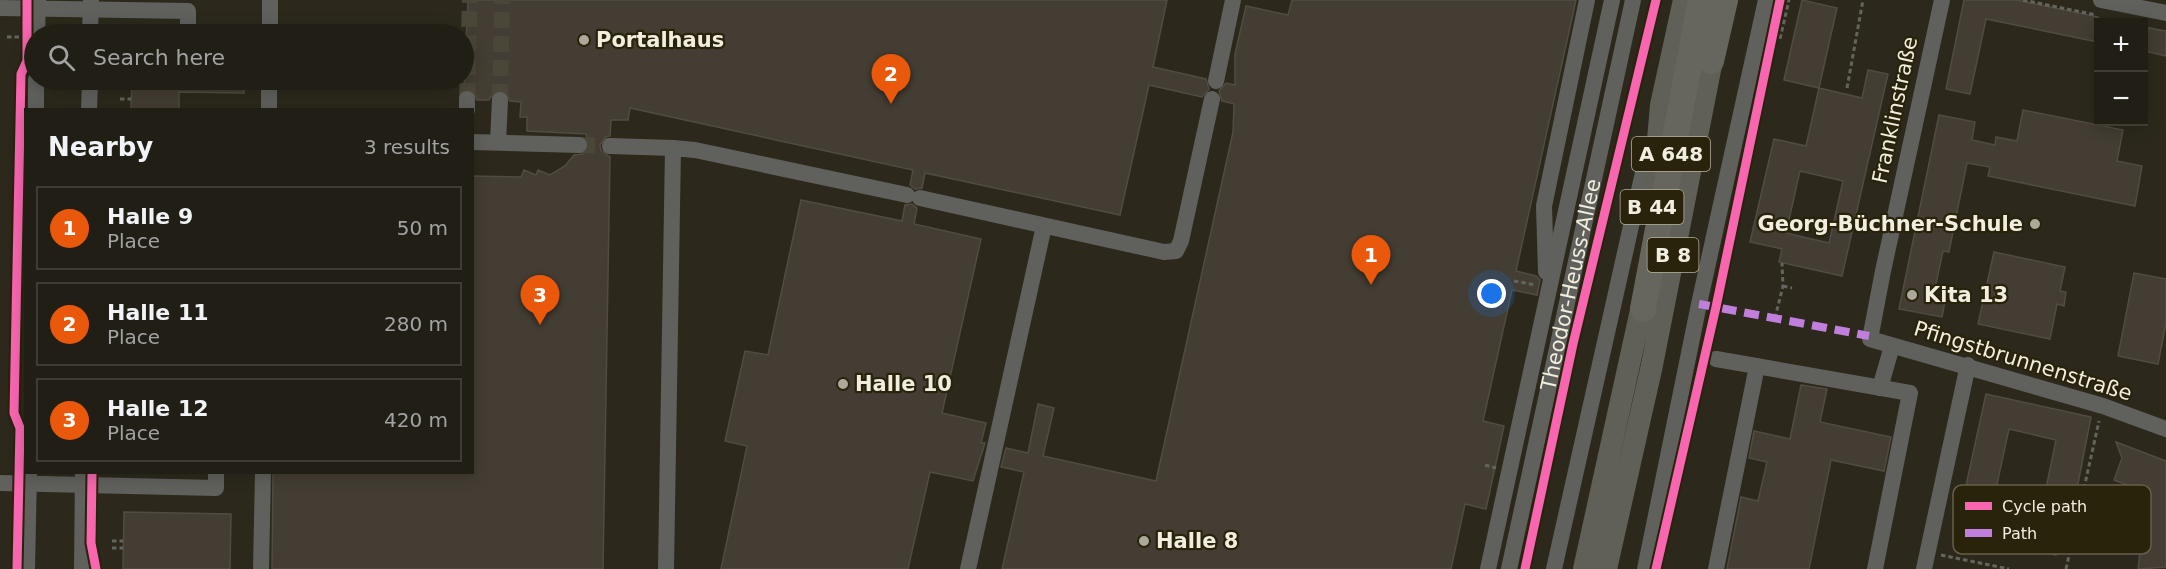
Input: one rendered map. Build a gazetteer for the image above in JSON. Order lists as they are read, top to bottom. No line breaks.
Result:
{"streets":{"highway":["A 648"],"main road":["B 44","B 8"],"street":["Franklinstraße","Theodor-Heuss-Allee","Pfingstbrunnenstraße"]},"crossings":[["Franklinstraße","Pfingstbrunnenstraße"],["A 648","B 44"]],"places":["Portalhaus","Georg-Büchner-Schule","Kita 13","Halle 10","Halle 8"],"legend":["Cycle path","Path"],"page":{"map_buttons":["+","−"],"search":"Search here","pins":["2","1","3"],"heading":["Nearby","3 results"],"list":[{"mark":"1","name":"Halle 9","note":"Place","value":"50 m"},{"mark":"2","name":"Halle 11","note":"Place","value":"280 m"},{"mark":"3","name":"Halle 12","note":"Place","value":"420 m"}]}}
